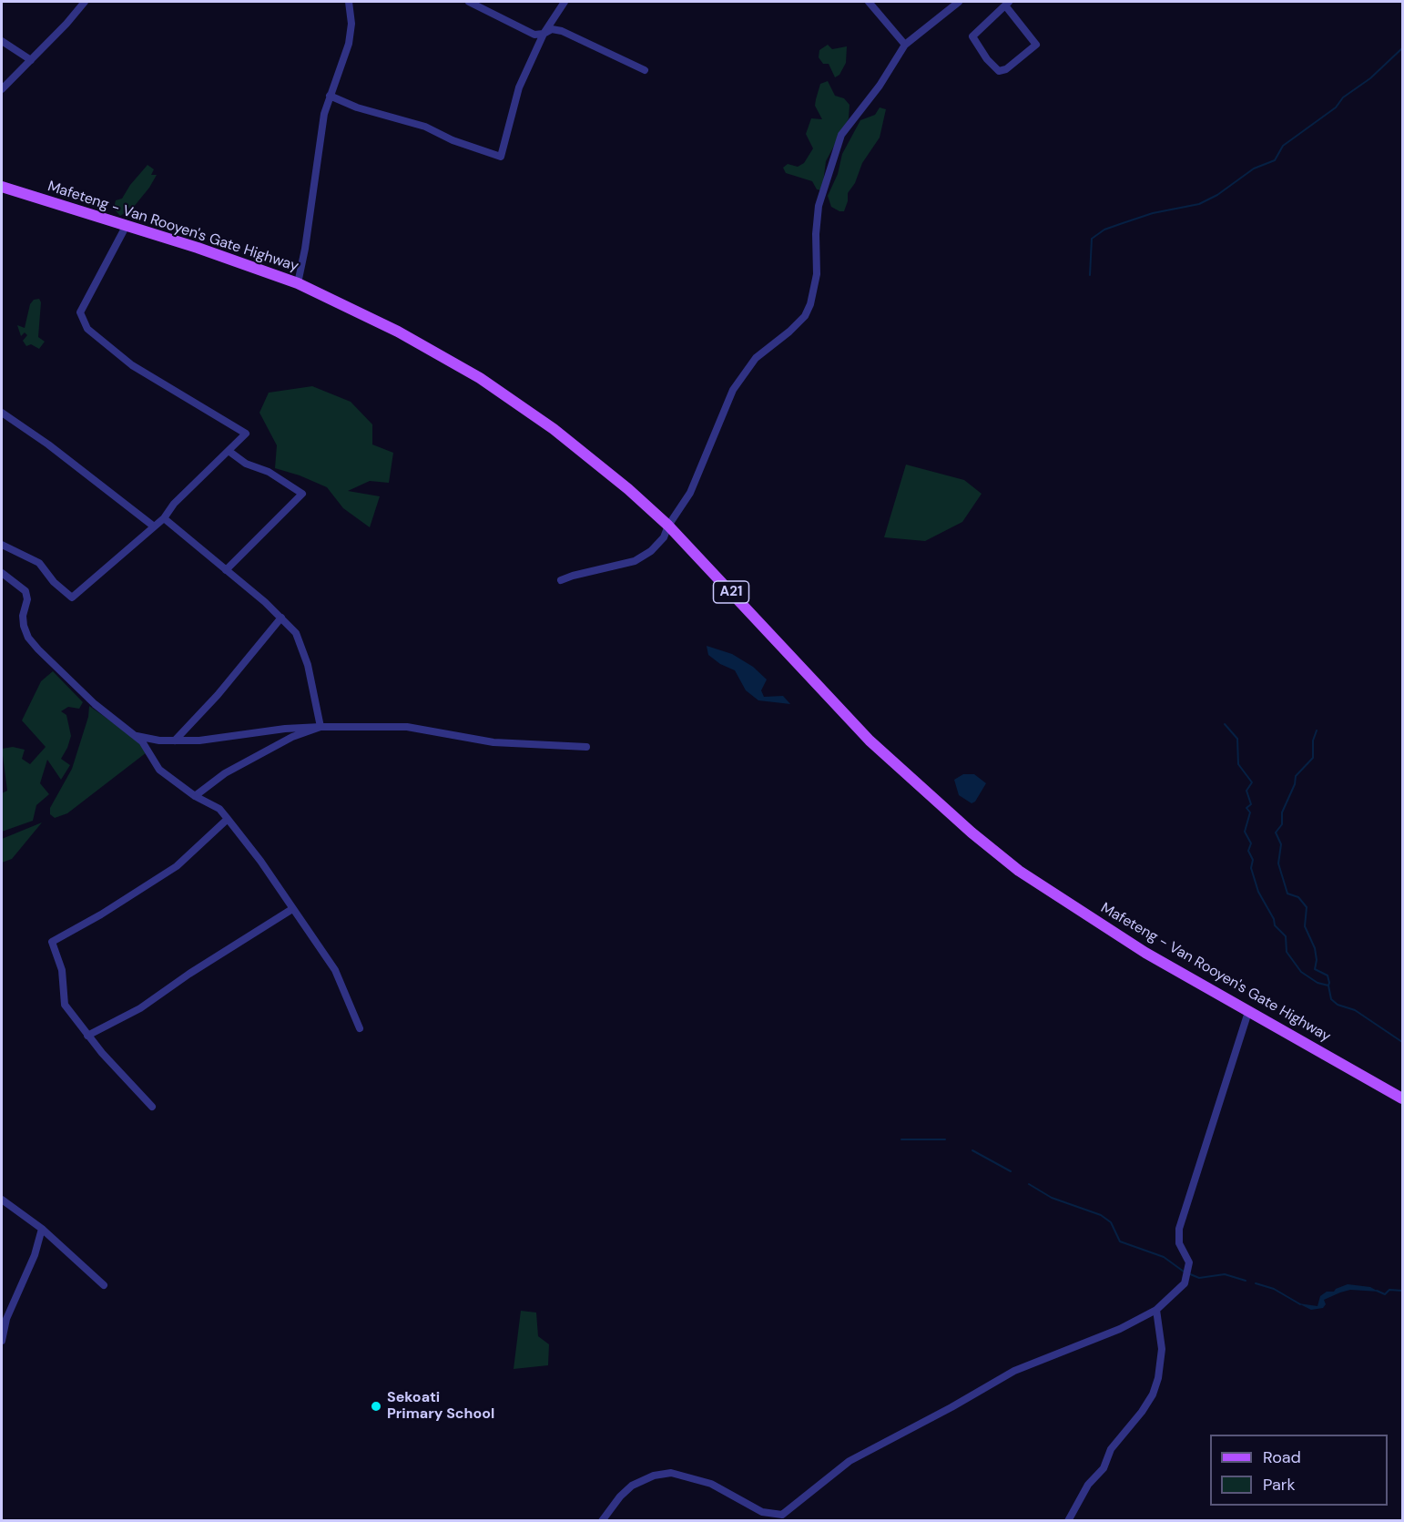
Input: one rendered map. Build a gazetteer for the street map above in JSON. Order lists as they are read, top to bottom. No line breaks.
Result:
{"streets":{"main road":["Mafeteng - Van Rooyen's Gate Highway","A21"]},"places":["Sekoati Primary School"],"legend":["Road","Park"]}
